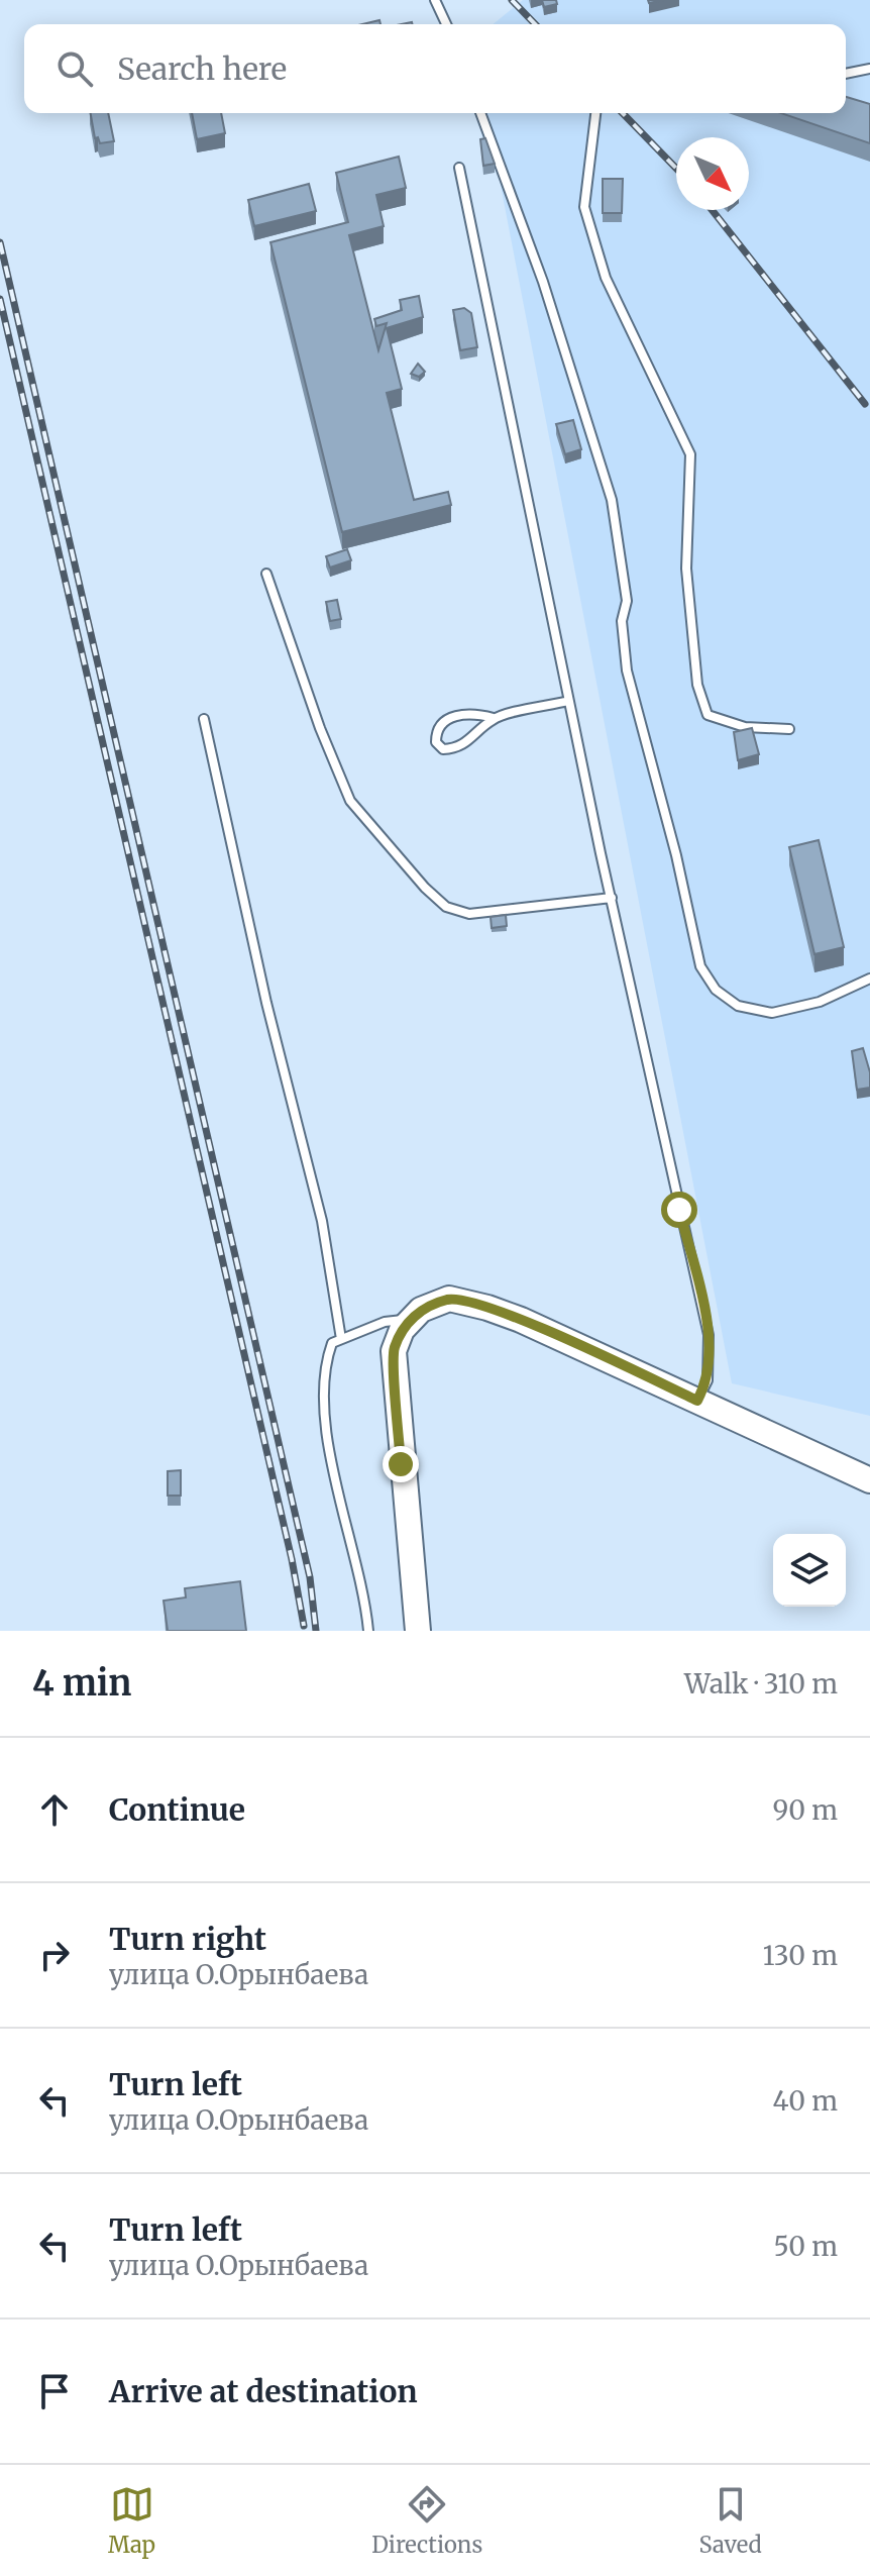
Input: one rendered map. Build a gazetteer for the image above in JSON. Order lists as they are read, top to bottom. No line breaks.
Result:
{"north":"bottom right","page":{"search":"Search here","heading":["4 min","Walk · 310 m"],"list":[["Continue","90 m"],["Turn right","улица О.Орынбаева","130 m"],["Turn left","улица О.Орынбаева","40 m"],["Turn left","улица О.Орынбаева","50 m"],"Arrive at destination"],"nav":["Map","Directions","Saved"]}}
